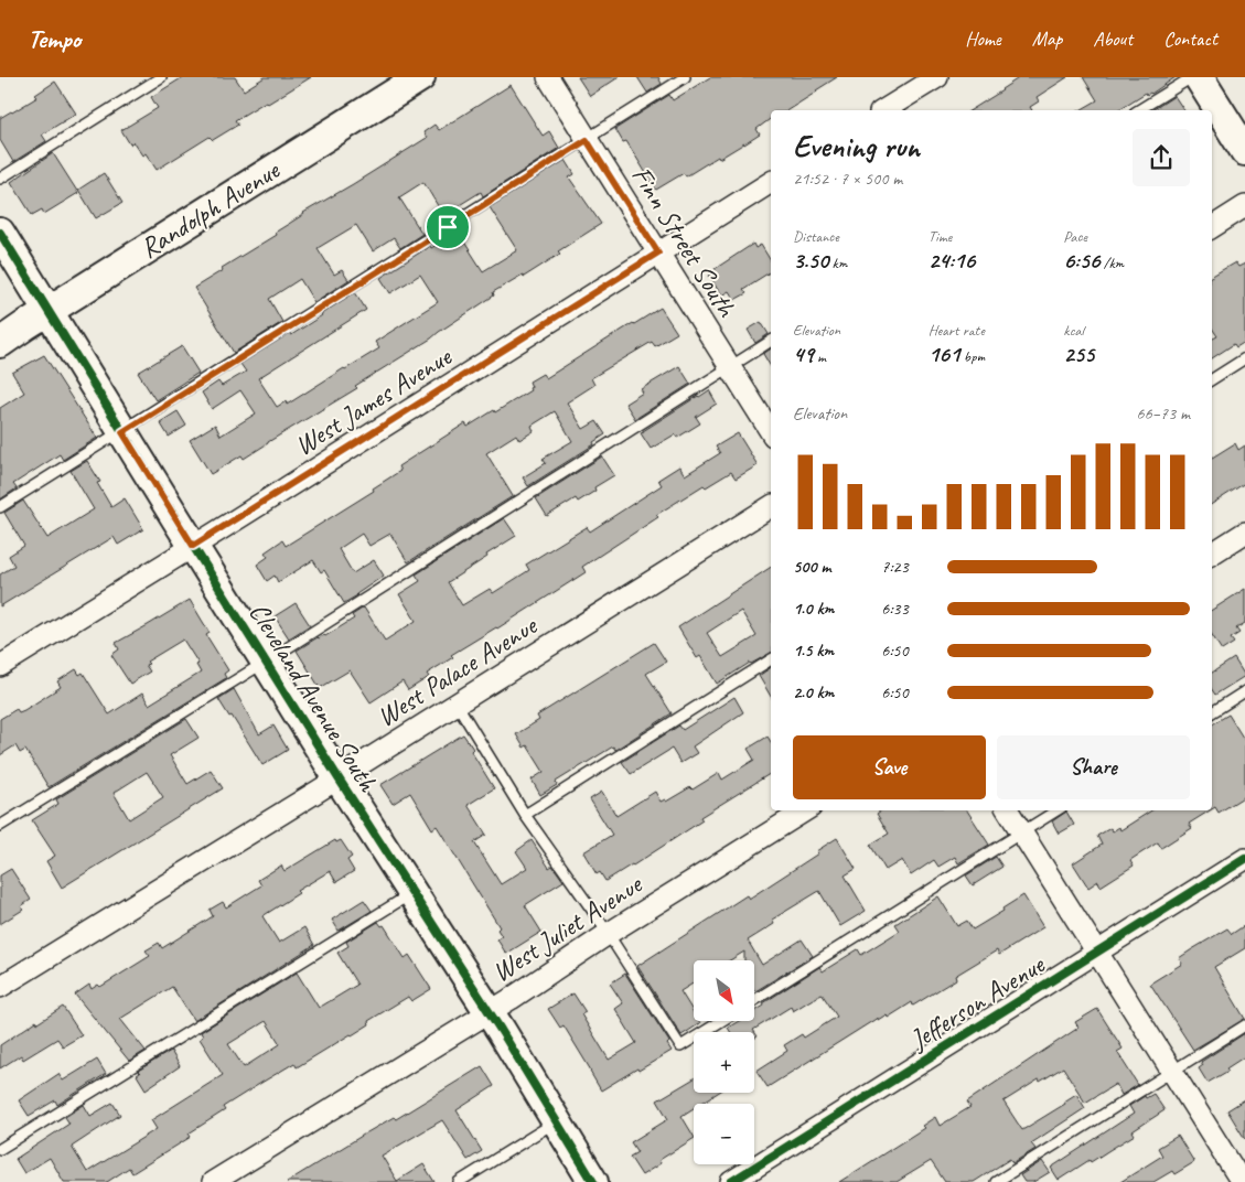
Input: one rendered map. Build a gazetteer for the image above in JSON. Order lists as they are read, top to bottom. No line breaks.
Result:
{"streets":{"street":["Randolph Avenue","Finn Street South","West James Avenue","West Palace Avenue","Cleveland Avenue South","West Juliet Avenue","Jefferson Avenue"]},"crossings":[["Randolph Avenue","Cleveland Avenue South"],["Finn Street South","West James Avenue"],["West James Avenue","Cleveland Avenue South"],["West Palace Avenue","Cleveland Avenue South"],["Cleveland Avenue South","West Juliet Avenue"]],"north":"bottom right","page":{"header":"Tempo","nav":["Home","Map","About","Contact"],"heading":["Evening run","21:52 · 7 × 500 m"],"stats":[["Distance","3.50 km"],["Time","24:16"],["Pace","6:56 /km"],["Elevation","49 m"],["Heart rate","161 bpm"],["kcal","255"]],"chart":["Elevation","66–73 m"],"list":[{"name":"500 m","note":"7:23"},{"name":"1.0 km","note":"6:33"},{"name":"1.5 km","note":"6:50"},{"name":"2.0 km","note":"6:50"}],"buttons":["Save","Share"],"map_buttons":["+","−"]}}
